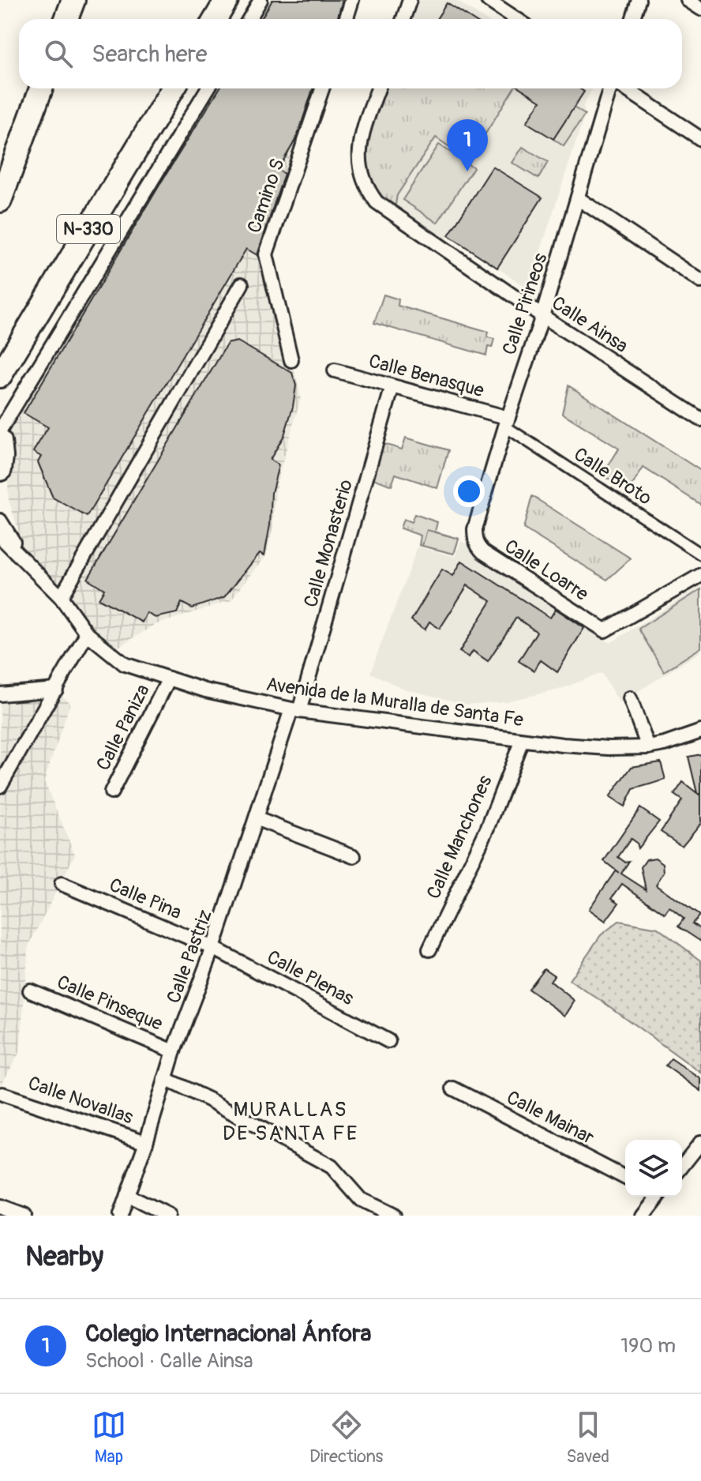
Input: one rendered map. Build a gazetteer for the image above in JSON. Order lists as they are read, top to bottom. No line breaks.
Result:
{"streets":{"highway":["N-330"],"street":["Camino S","Calle Pirineos","Calle Ainsa","Calle Benasque","Calle Broto","Calle Monasterio","Calle Loarre","Avenida de la Muralla de Santa Fe","Calle Paniza","Calle Manchones","Calle Pina","Calle Pastriz","Calle Plenas","Calle Pinseque","Calle Novallas","Calle Mainar"]},"crossings":[["Calle Pirineos","Calle Ainsa"],["Calle Pirineos","Calle Benasque"],["Calle Pirineos","Calle Broto"],["Calle Pirineos","Calle Loarre"],["Calle Benasque","Calle Broto"],["Calle Benasque","Calle Monasterio"],["Calle Monasterio","Avenida de la Muralla de Santa Fe"],["Calle Monasterio","Calle Pastriz"],["Avenida de la Muralla de Santa Fe","Calle Paniza"],["Avenida de la Muralla de Santa Fe","Calle Manchones"],["Avenida de la Muralla de Santa Fe","Calle Pastriz"],["Calle Pina","Calle Pastriz"],["Calle Pina","Calle Plenas"],["Calle Pastriz","Calle Plenas"],["Calle Pastriz","Calle Pinseque"],["Calle Pastriz","Calle Novallas"]],"districts":["MURALLAS DE SANTA FE"],"page":{"search":"Search here","pins":"1","heading":"Nearby","list":[{"mark":"1","name":"Colegio Internacional Ánfora","note":"School · Calle Ainsa","value":"190 m"}],"nav":["Map","Directions","Saved"]}}
